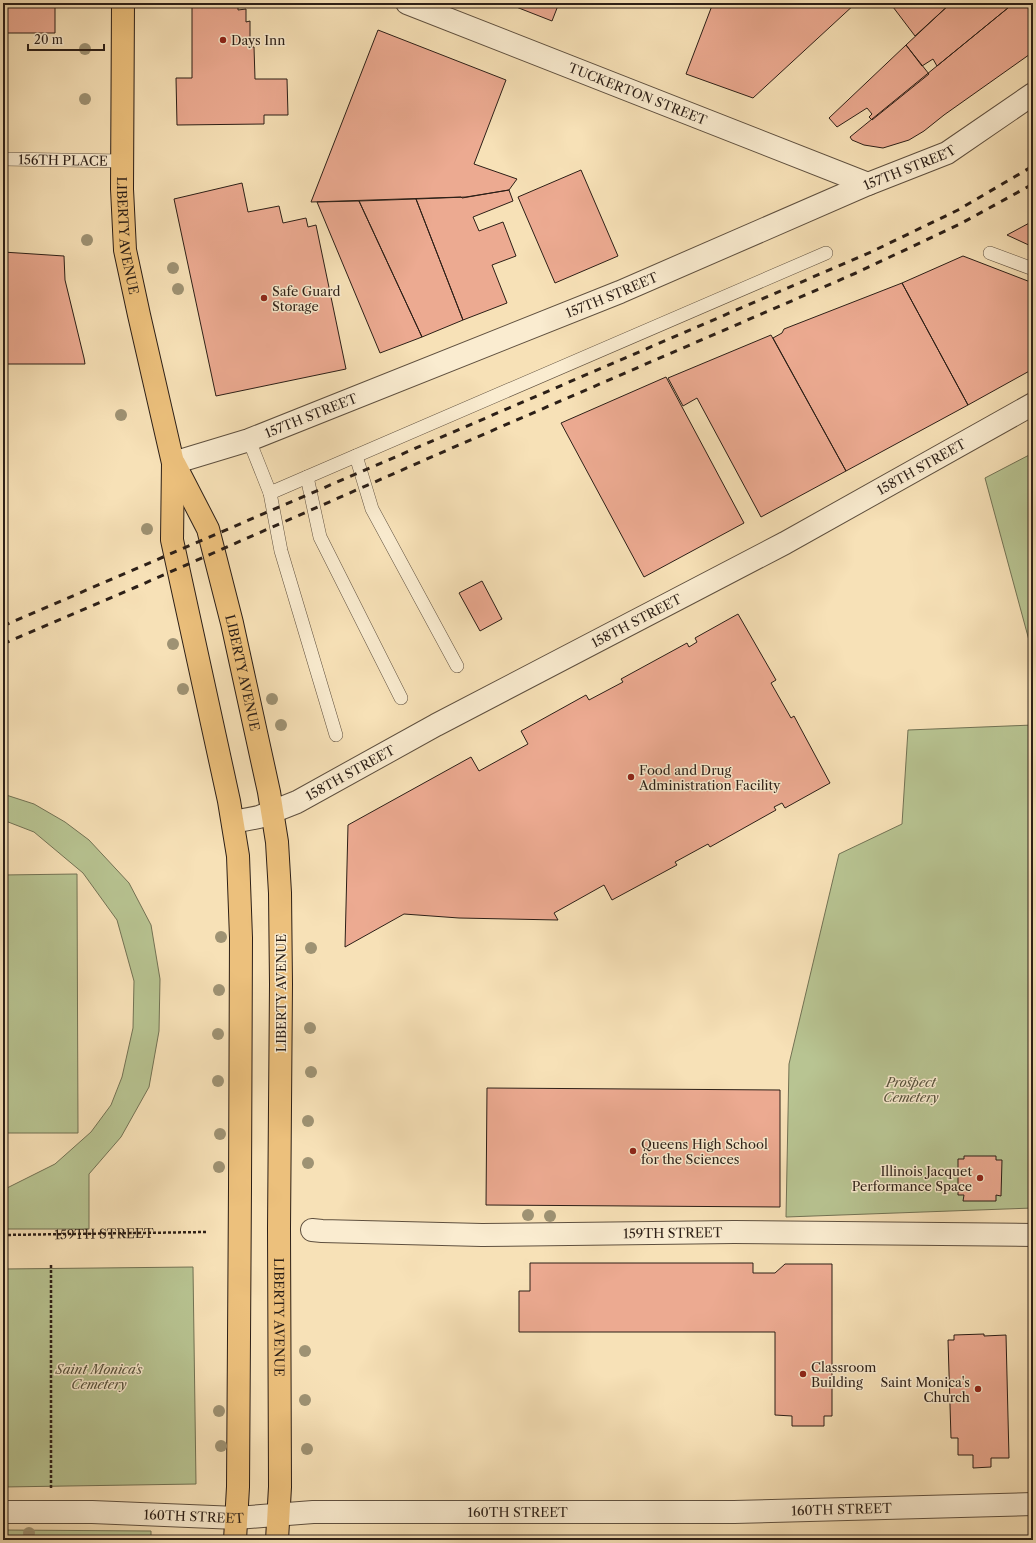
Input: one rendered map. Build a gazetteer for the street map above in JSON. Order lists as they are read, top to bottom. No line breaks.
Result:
{"streets":{"main road":["LIBERTY AVENUE"],"street":["TUCKERTON STREET","157TH STREET","158TH STREET","159TH STREET","160TH STREET"],"lane":["156TH PLACE"]},"crossings":[["TUCKERTON STREET","157TH STREET"],["156TH PLACE","LIBERTY AVENUE"],["157TH STREET","LIBERTY AVENUE"],["LIBERTY AVENUE","158TH STREET"],["LIBERTY AVENUE","160TH STREET"]],"parks":["Prospect Cemetery","Saint Monica's Cemetery"],"places":["Days Inn","Safe Guard Storage","Food and Drug Administration Facility","Queens High School for the Sciences","Illinois Jacquet Performance Space","Classroom Building","Saint Monica's Church"],"scale_bar":"20 m"}
